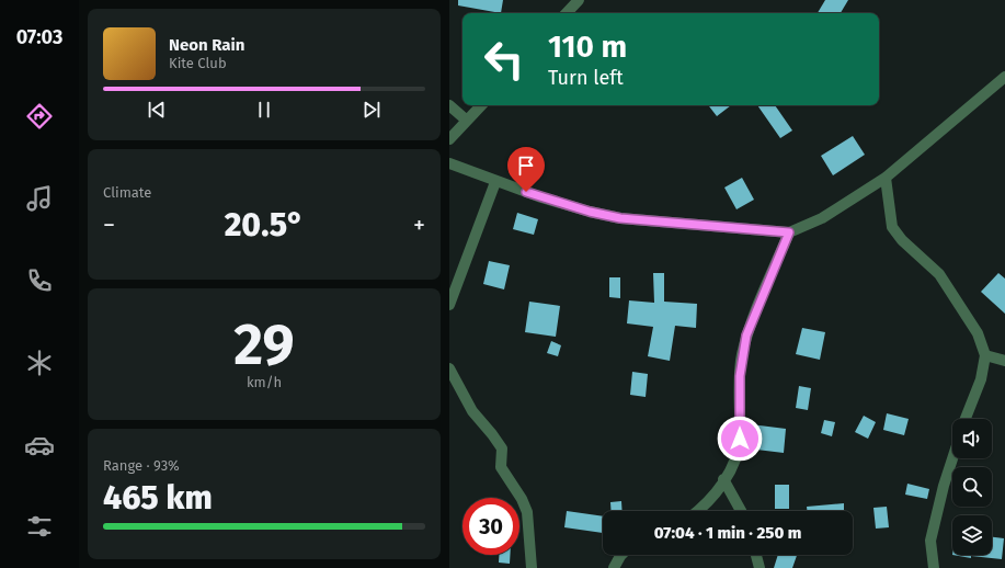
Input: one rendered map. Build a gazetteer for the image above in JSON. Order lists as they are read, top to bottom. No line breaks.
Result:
{"page":{"tabs":"07:03","turn":["110 m","Turn left"],"song":["Neon Rain","Kite Club"],"tile":["Climate",["29","km/h"],["Range · 93%","465 km"]],"heat":["−","20.5°","+"],"limit":"30","trip":"07:04 · 1 min · 250 m"}}
